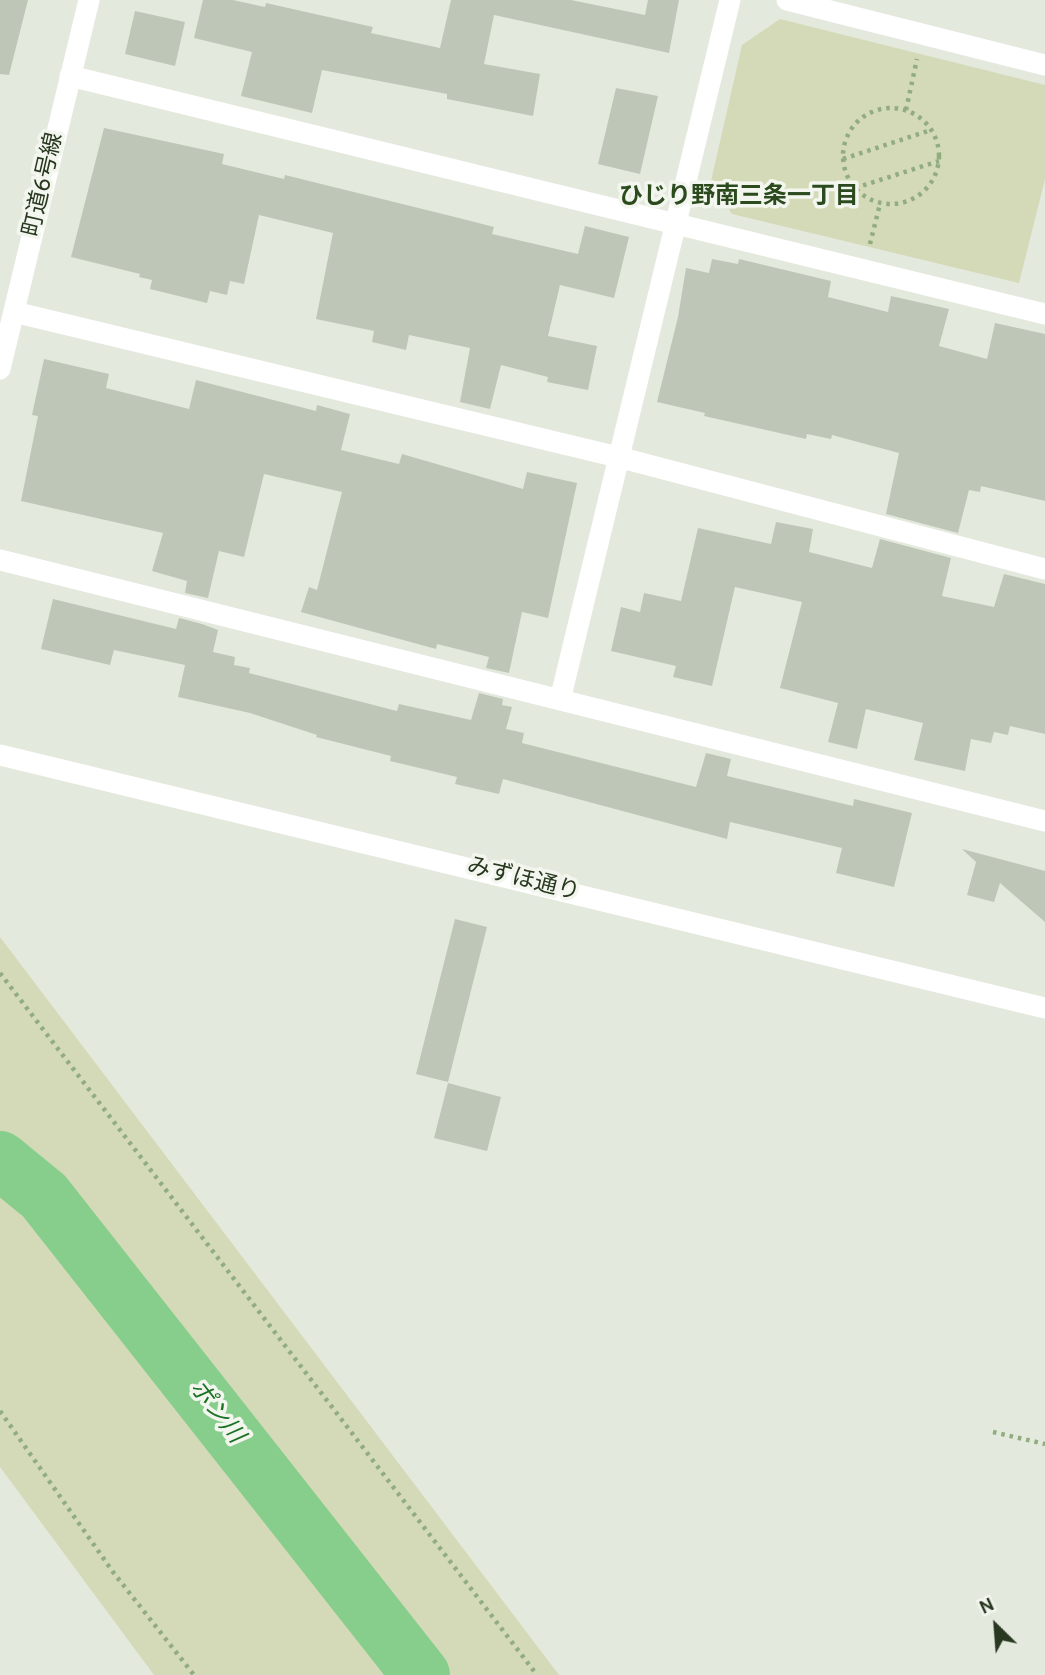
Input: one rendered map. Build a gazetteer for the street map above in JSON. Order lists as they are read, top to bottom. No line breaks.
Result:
{"streets":{"street":["町道6号線","みずほ通り"]},"districts":["ひじり野南三条一丁目"],"water":["ポン川"],"north":"top left"}
